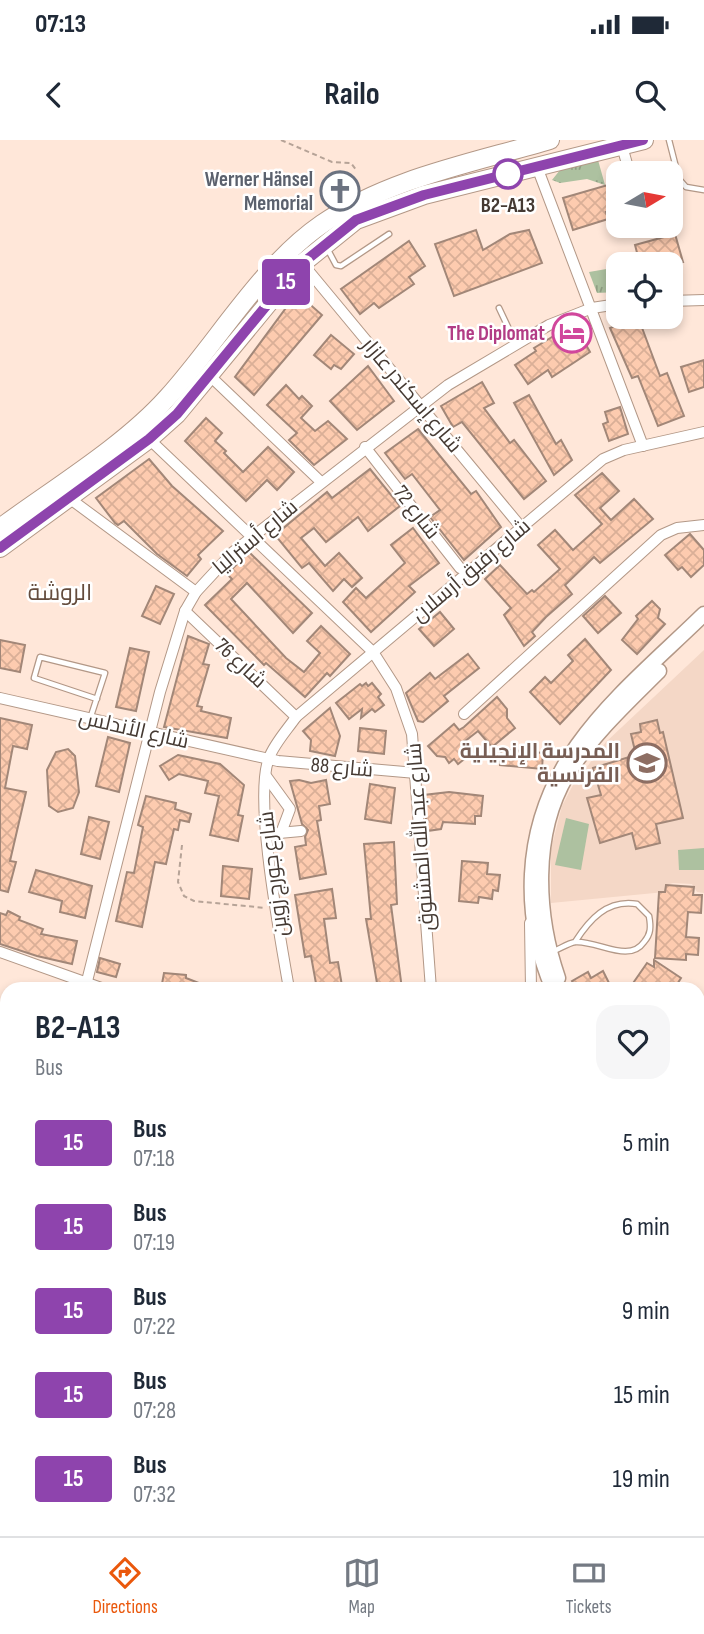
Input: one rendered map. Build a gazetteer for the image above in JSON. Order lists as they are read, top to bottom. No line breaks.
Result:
{"streets":{"street":["شارع إسكندر عازار","شارع 72","شارع أستراليا","شارع رفيق أرسلان","شارع 76","شارع الأندلس","شارع 88","شارع عبد الله المشنوق","شارع جورج زوين"]},"crossings":[["شارع إسكندر عازار","شارع أستراليا"],["شارع إسكندر عازار","شارع رفيق أرسلان"],["شارع 72","شارع أستراليا"],["شارع 72","شارع رفيق أرسلان"],["شارع أستراليا","شارع 76"],["شارع أستراليا","شارع الأندلس"],["شارع أستراليا","شارع عبد الله المشنوق"],["شارع رفيق أرسلان","شارع 76"],["شارع رفيق أرسلان","شارع الأندلس"],["شارع رفيق أرسلان","شارع 88"],["شارع رفيق أرسلان","شارع عبد الله المشنوق"],["شارع رفيق أرسلان","شارع جورج زوين"],["شارع الأندلس","شارع 88"],["شارع الأندلس","شارع جورج زوين"],["شارع 88","شارع عبد الله المشنوق"],["شارع 88","شارع جورج زوين"]],"districts":["الروشة"],"places":{"other":["B2-A13"],"church":["Werner Hänsel Memorial"],"hotel":["The Diplomat"],"school or university":["المدرسة الإنجيلية الفرنسية"]},"lines":["bus line 15"],"north":"right","page":{"status":"07:13","header":"Railo","on_map":"15","heading":["B2-A13","Bus"],"list":[{"mark":"15","name":"Bus","note":"07:18","value":"5 min"},{"mark":"15","name":"Bus","note":"07:19","value":"6 min"},{"mark":"15","name":"Bus","note":"07:22","value":"9 min"},{"mark":"15","name":"Bus","note":"07:28","value":"15 min"},{"mark":"15","name":"Bus","note":"07:32","value":"19 min"}],"tabs":["Directions","Map","Tickets"]}}
